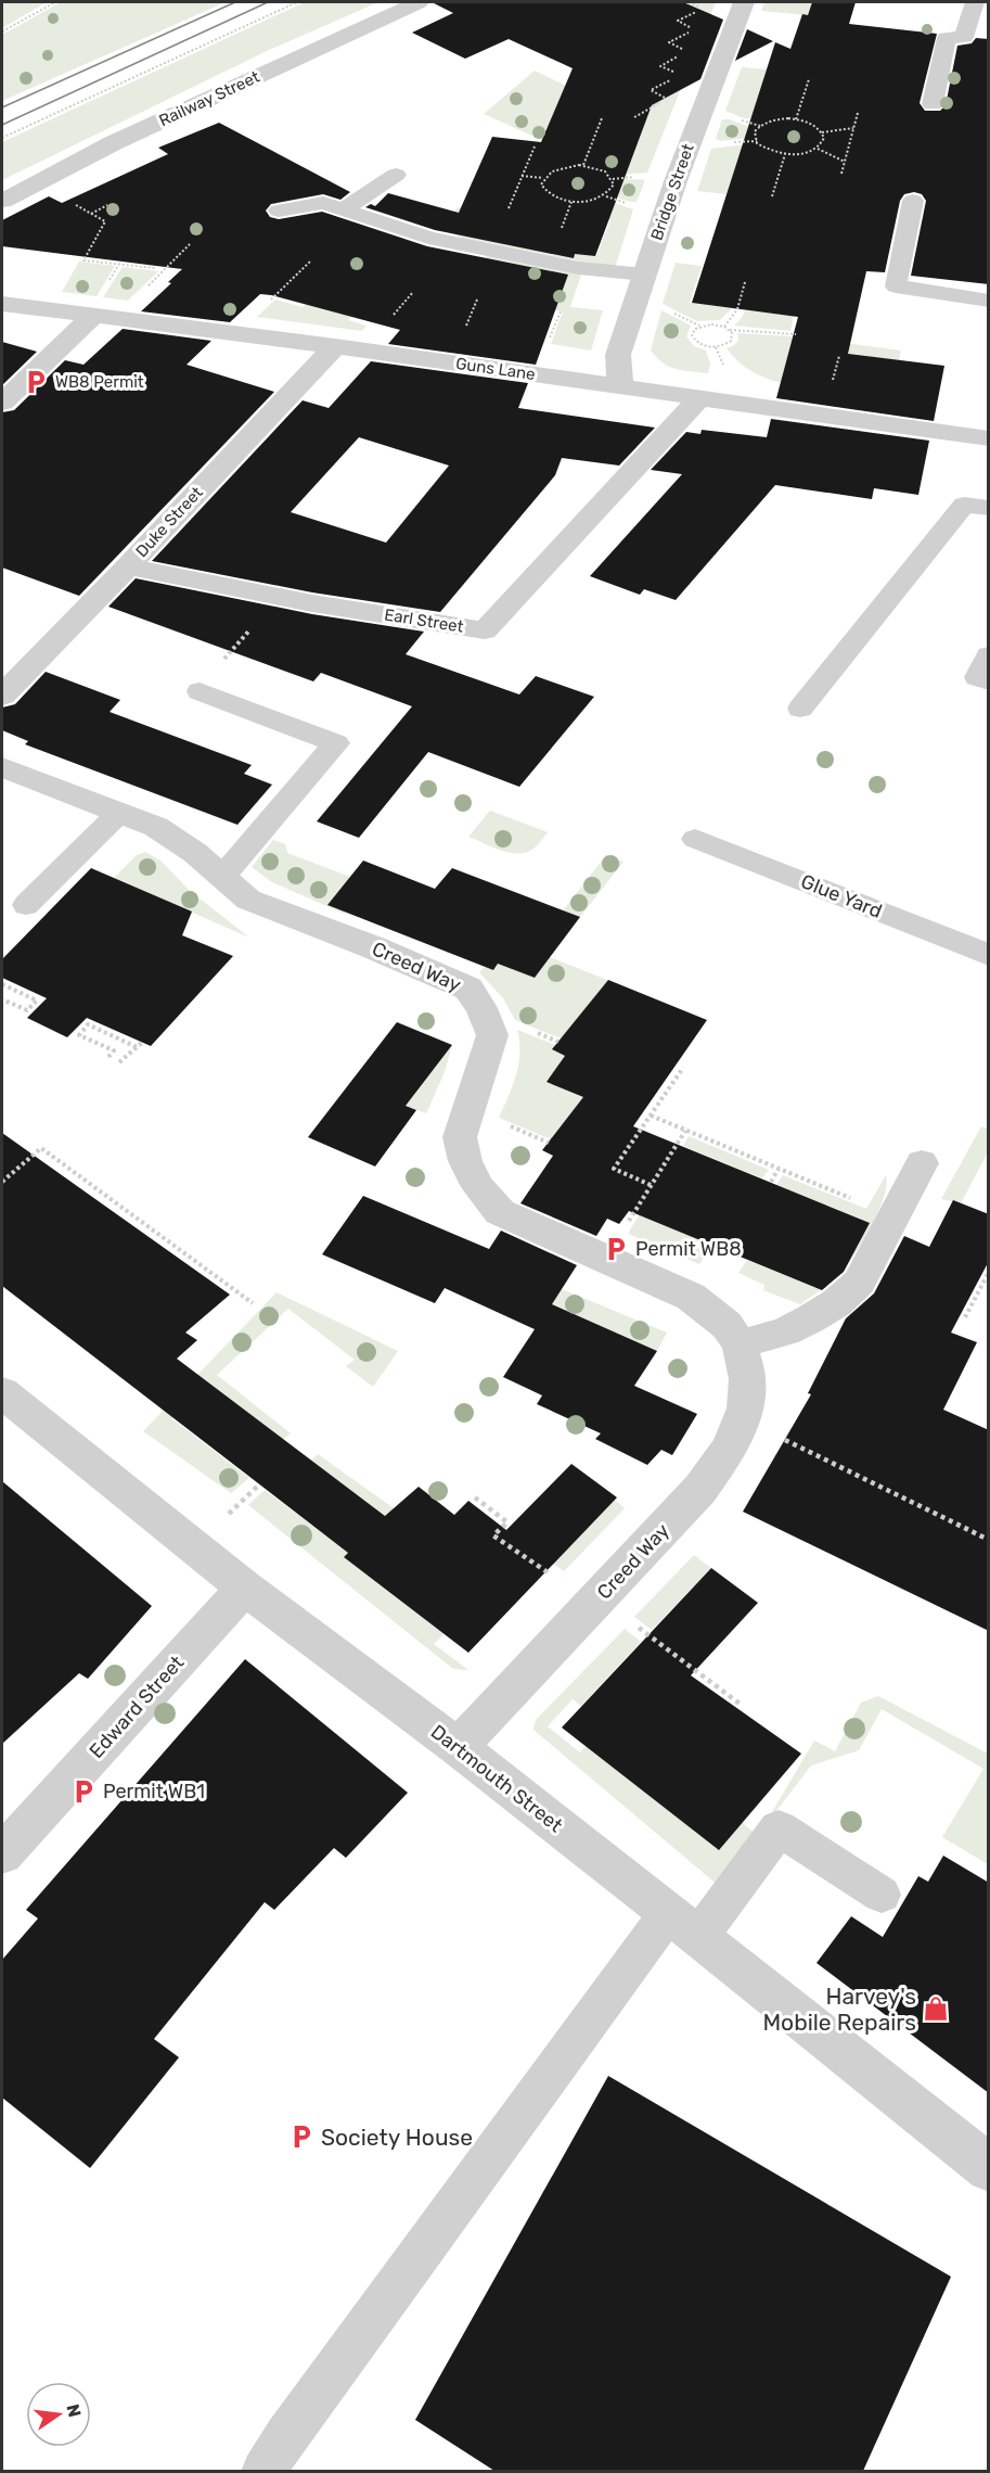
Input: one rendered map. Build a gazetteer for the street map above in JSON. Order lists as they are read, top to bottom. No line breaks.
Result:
{"streets":{"street":["Railway Street","Bridge Street","Guns Lane","Duke Street","Earl Street","Creed Way","Edward Street","Dartmouth Street"],"lane":["Glue Yard"]},"crossings":[["Bridge Street","Guns Lane"],["Guns Lane","Duke Street"],["Guns Lane","Earl Street"],["Duke Street","Earl Street"],["Creed Way","Dartmouth Street"],["Edward Street","Dartmouth Street"]],"places":{"parking":["WB8 Permit","Permit WB8","Permit WB1","Society House"],"shop":["Harvey's Mobile Repairs"]},"north":"right"}
